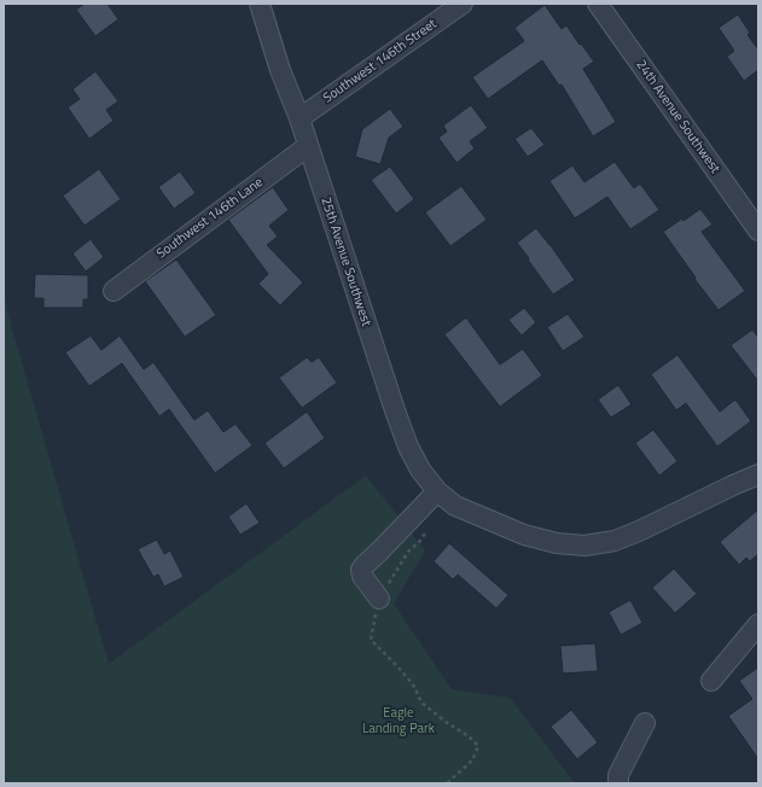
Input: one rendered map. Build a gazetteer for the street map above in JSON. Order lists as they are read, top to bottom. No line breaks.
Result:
{"streets":{"street":["Southwest 146th Street","24th Avenue Southwest","Southwest 146th Lane","25th Avenue Southwest"]},"crossings":[["Southwest 146th Street","25th Avenue Southwest"],["Southwest 146th Lane","25th Avenue Southwest"]],"parks":["Eagle Landing Park"]}
